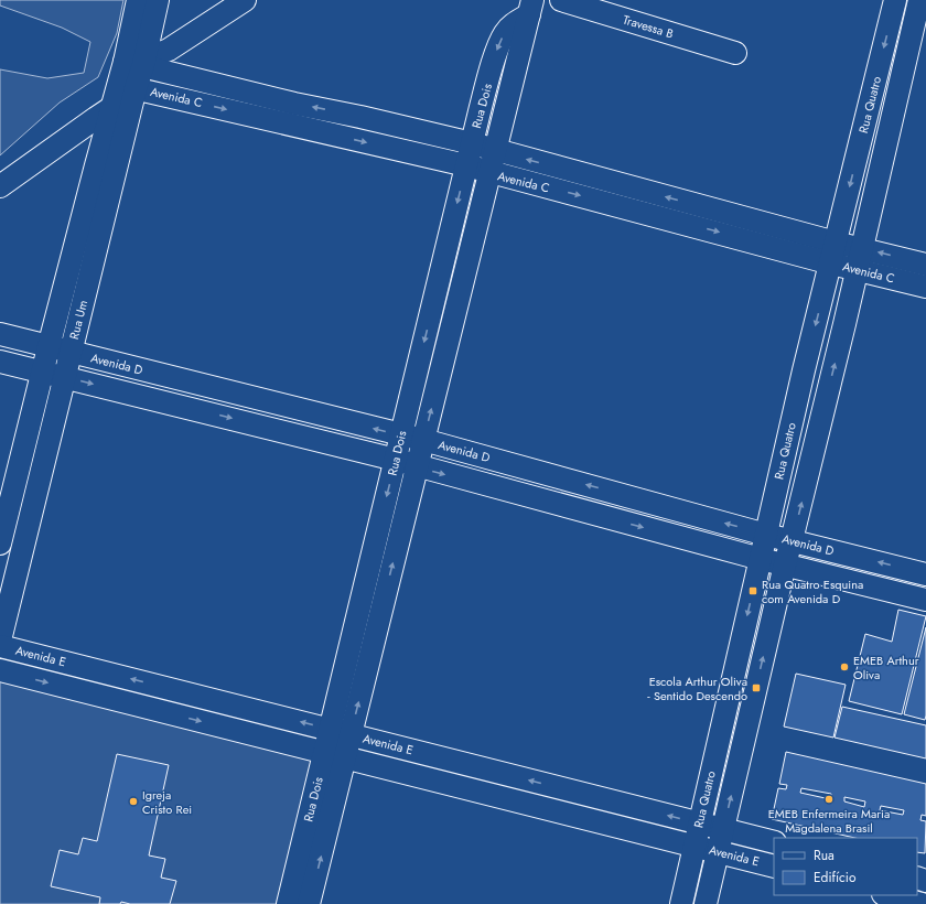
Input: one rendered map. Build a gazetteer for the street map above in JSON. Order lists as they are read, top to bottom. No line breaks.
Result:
{"streets":{"street":["Travessa B","Avenida C","Rua Quatro","Rua Dois","Rua Um","Avenida D","Avenida E"]},"crossings":[["Avenida C","Rua Quatro"],["Avenida C","Rua Dois"],["Avenida C","Rua Um"],["Rua Quatro","Avenida D"],["Rua Quatro","Avenida E"],["Rua Dois","Avenida D"],["Rua Dois","Avenida E"],["Rua Um","Avenida D"]],"places":{"transit":["Rua Quatro Esquina com Avenida D","Escola Arthur Oliva - Sentido Descendo"],"other":["EMEB Arthur Oliva","EMEB Enfermeira Maria Magdalena Brasil","Igreja Cristo Rei"]},"legend":["Rua","Edifício"]}
